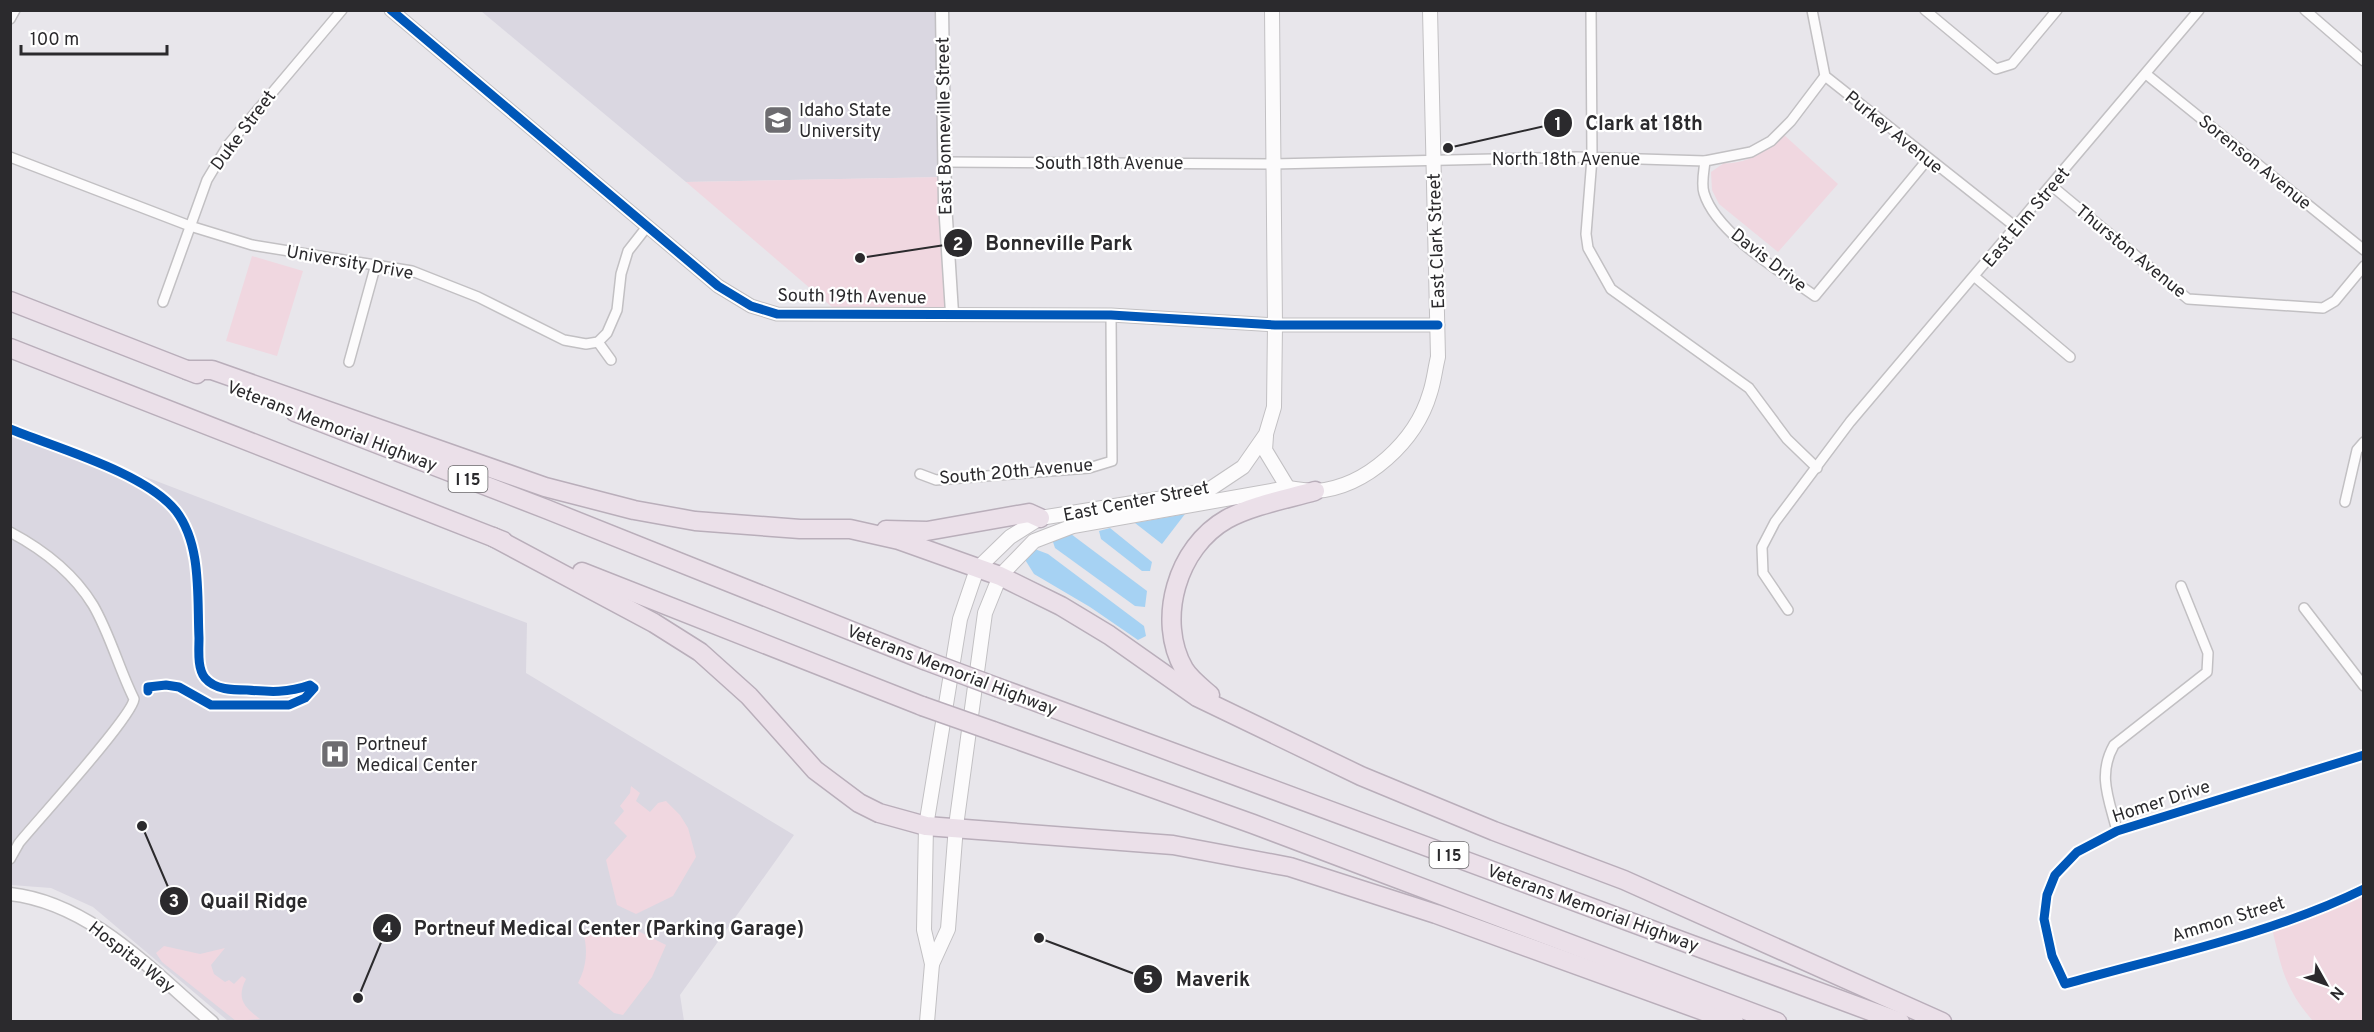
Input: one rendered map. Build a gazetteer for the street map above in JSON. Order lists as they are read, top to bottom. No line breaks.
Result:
{"streets":{"highway":["Veterans Memorial Highway","I 15"],"main road":["East Clark Street","East Center Street"],"street":["East Bonneville Street","Duke Street","Purkey Avenue","North 18th Avenue","Sorenson Avenue","South 18th Avenue","East Elm Street","Thurston Avenue","Davis Drive","University Drive","South 19th Avenue","South 20th Avenue","Homer Drive","Ammon Street","Hospital Way"]},"crossings":[["East Bonneville Street","South 18th Avenue"],["East Bonneville Street","South 19th Avenue"],["Duke Street","University Drive"],["Purkey Avenue","North 18th Avenue"],["Purkey Avenue","East Elm Street"],["Purkey Avenue","Davis Drive"],["North 18th Avenue","South 18th Avenue"],["North 18th Avenue","East Clark Street"],["North 18th Avenue","Davis Drive"],["North 18th Avenue","East Center Street"],["Sorenson Avenue","East Elm Street"],["South 18th Avenue","East Center Street"],["East Elm Street","Thurston Avenue"],["East Clark Street","South 19th Avenue"],["East Clark Street","East Center Street"],["South 19th Avenue","South 20th Avenue"],["South 19th Avenue","East Center Street"],["Homer Drive","Ammon Street"]],"places":{"school or university":["Idaho State University"],"other":["Clark at 18th","Bonneville Park","Quail Ridge","Maverik","Portneuf Medical Center (Parking Garage)"],"hospital":["Portneuf Medical Center"]},"scale_bar":"100 m","north":"bottom right"}
